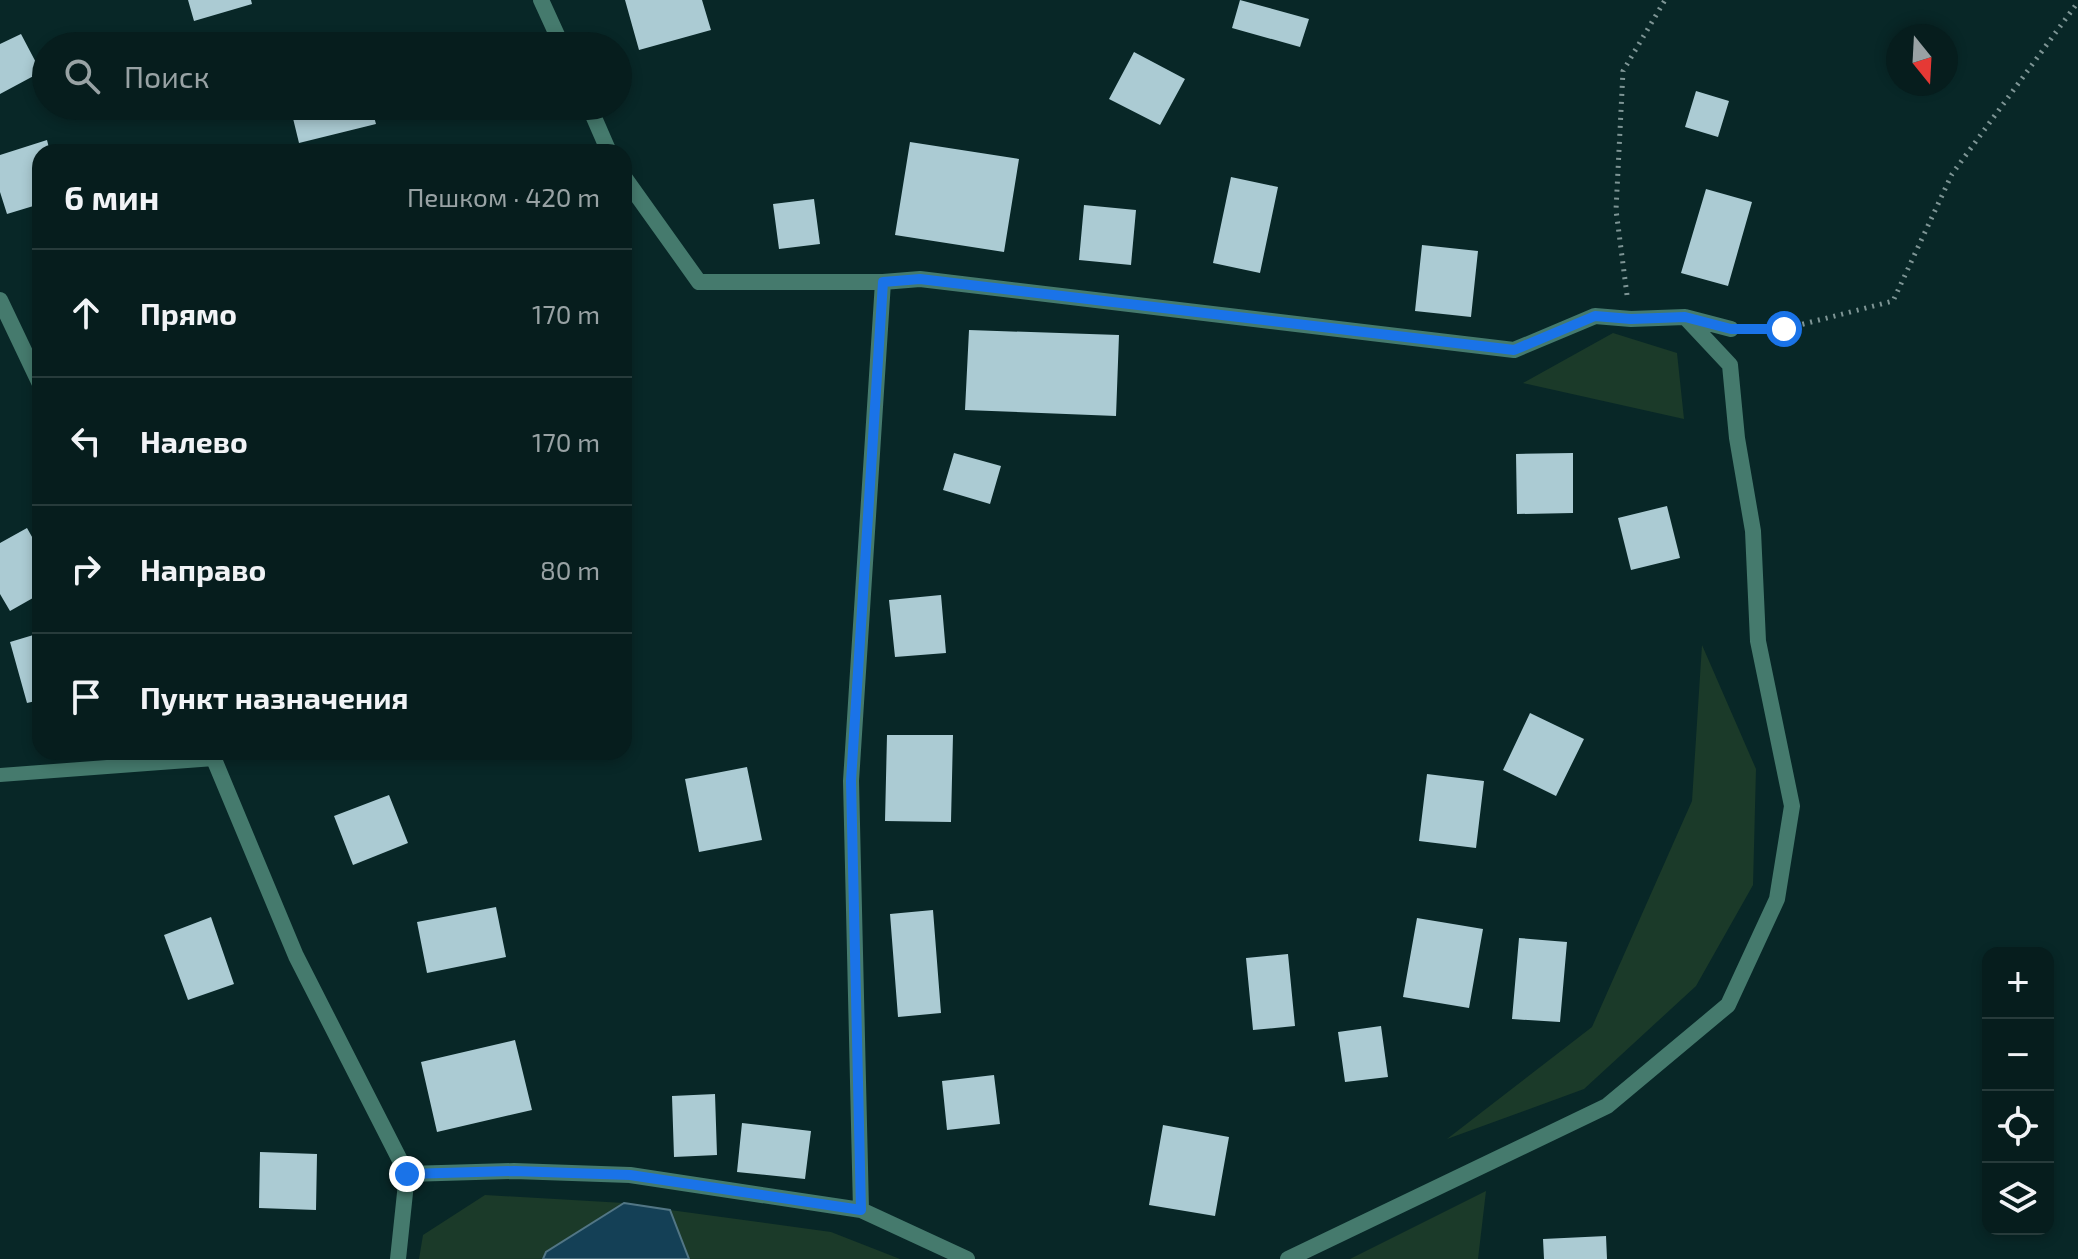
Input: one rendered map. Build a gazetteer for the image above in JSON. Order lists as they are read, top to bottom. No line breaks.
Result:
{"north":"bottom","page":{"search":"Поиск","heading":["6 мин","Пешком · 420 m"],"list":[["Прямо","170 m"],["Налево","170 m"],["Направо","80 m"],"Пункт назначения"],"map_buttons":["+","−"]}}
